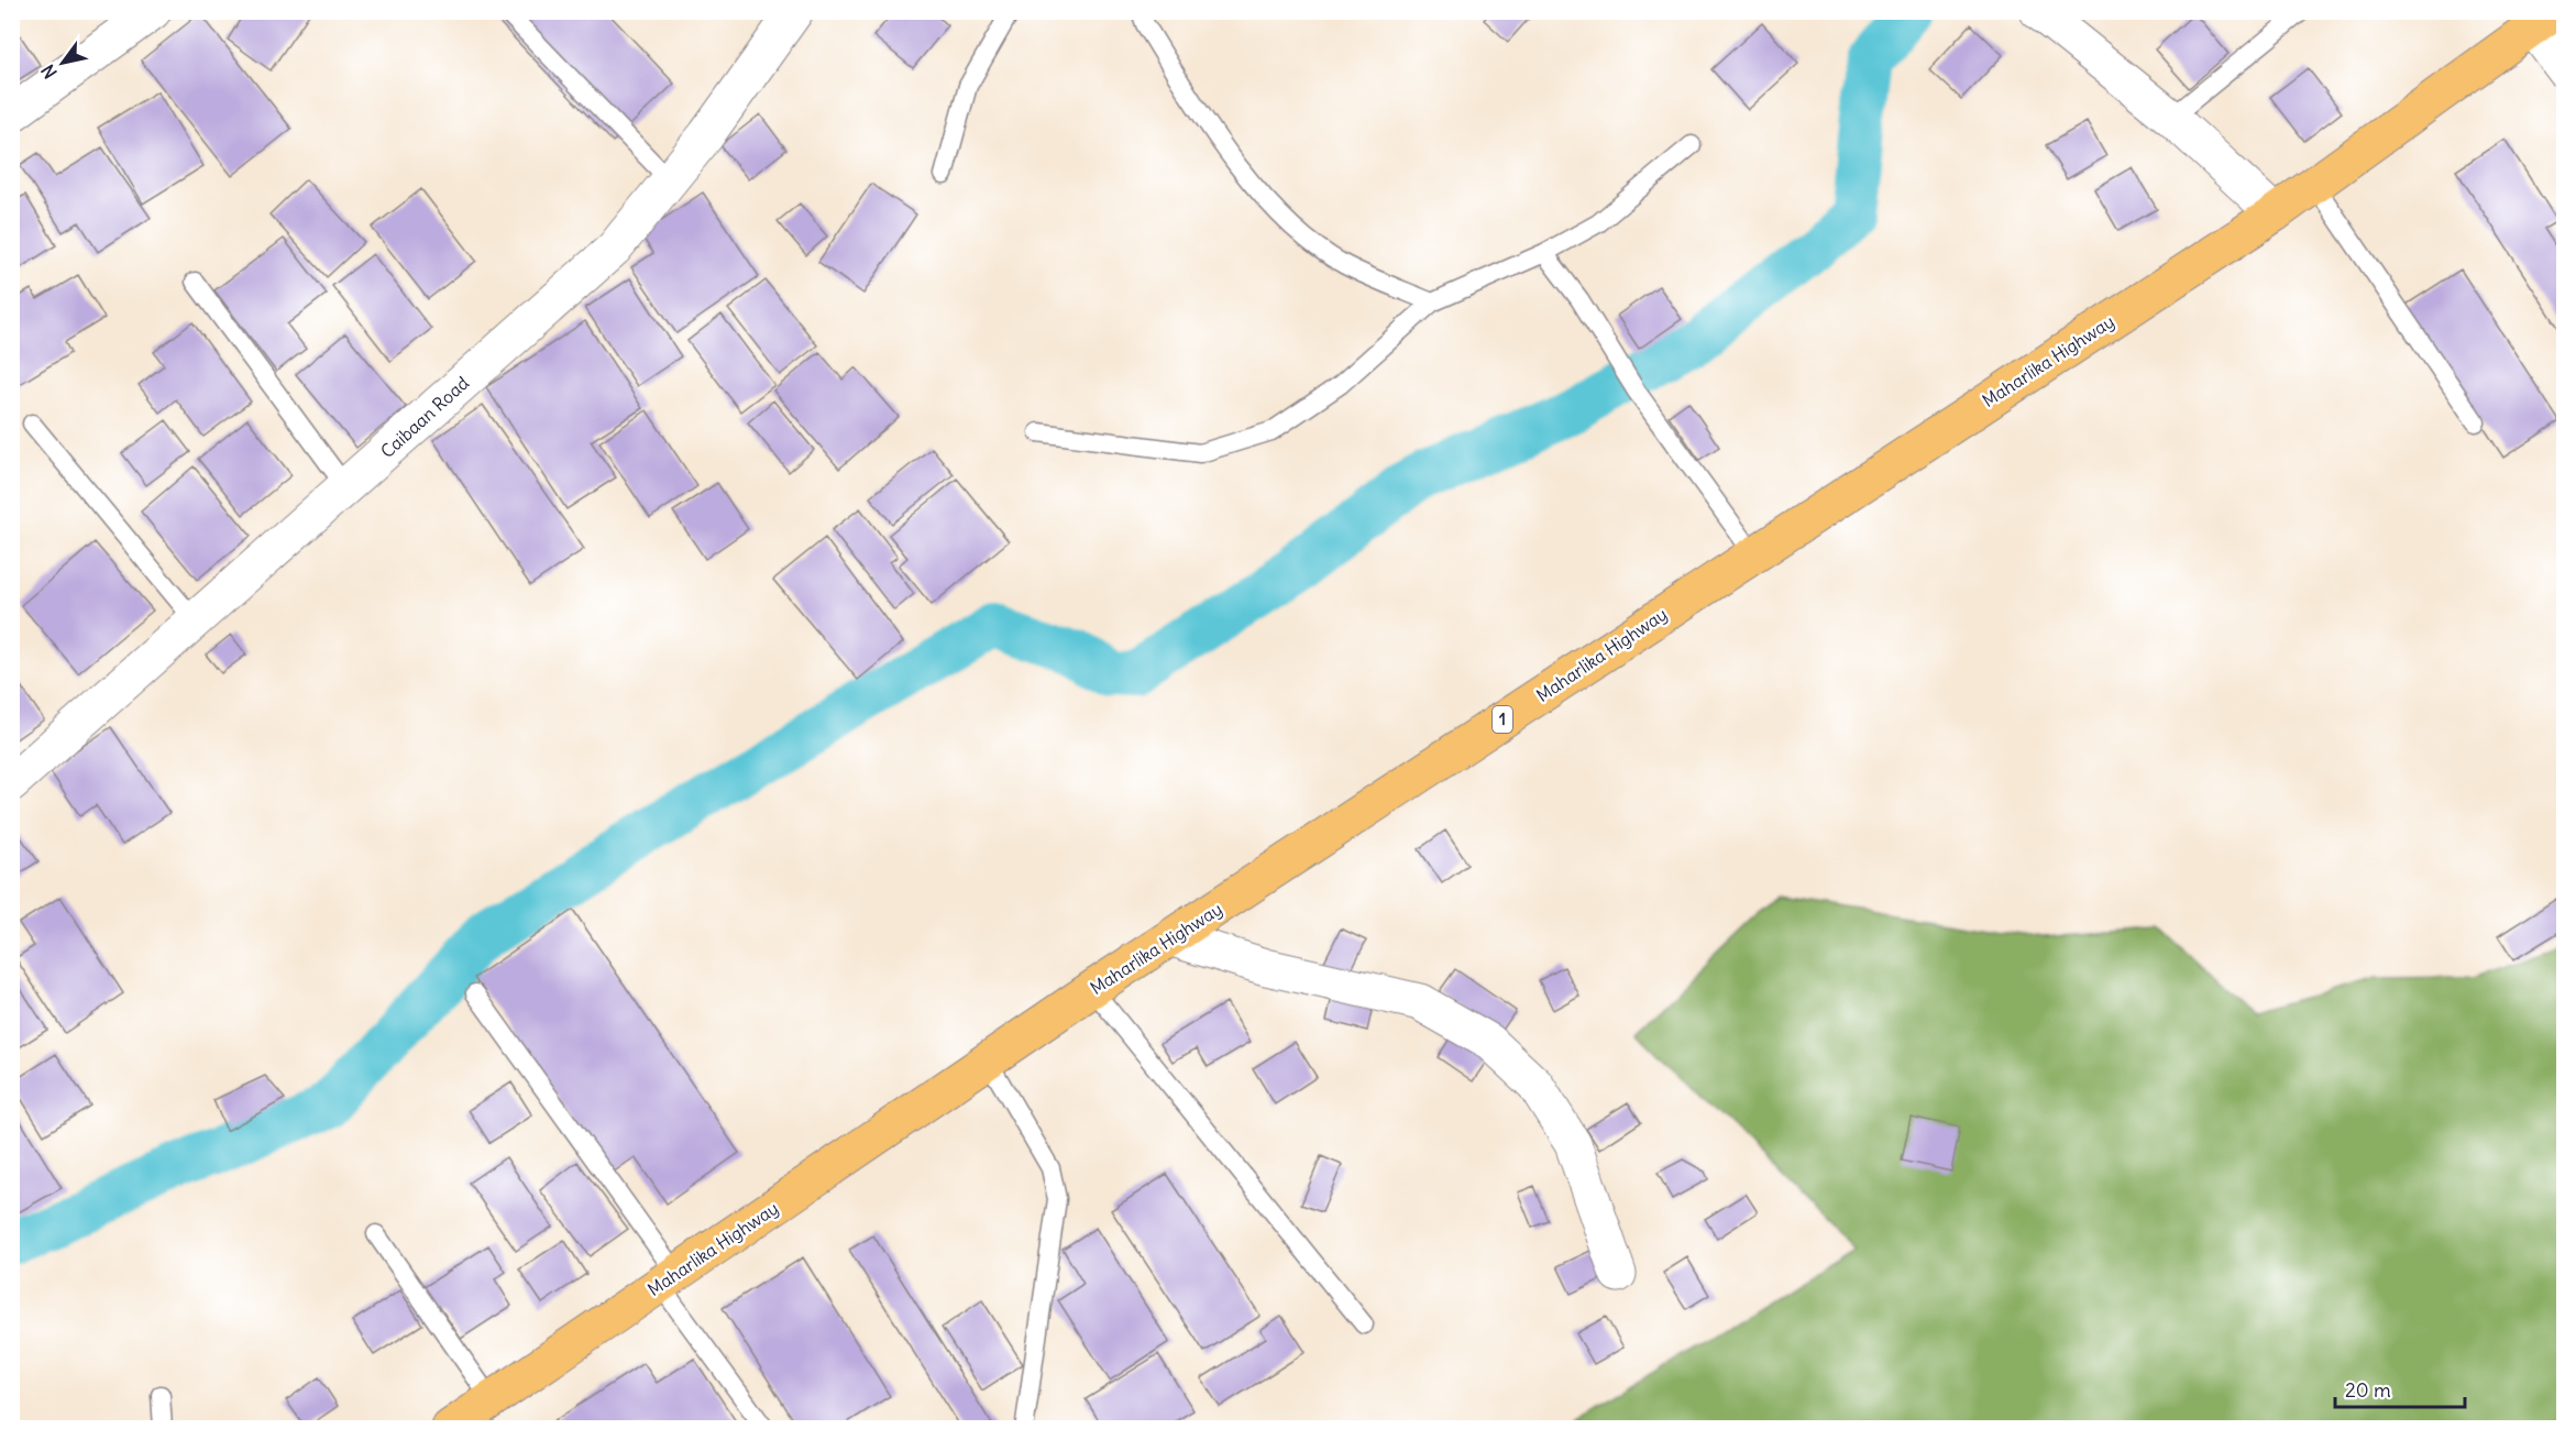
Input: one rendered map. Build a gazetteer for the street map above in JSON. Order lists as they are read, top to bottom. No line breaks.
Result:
{"streets":{"highway":["Maharlika Highway","1"],"street":["Caibaan Road"]},"scale_bar":"20 m","north":"bottom left"}
